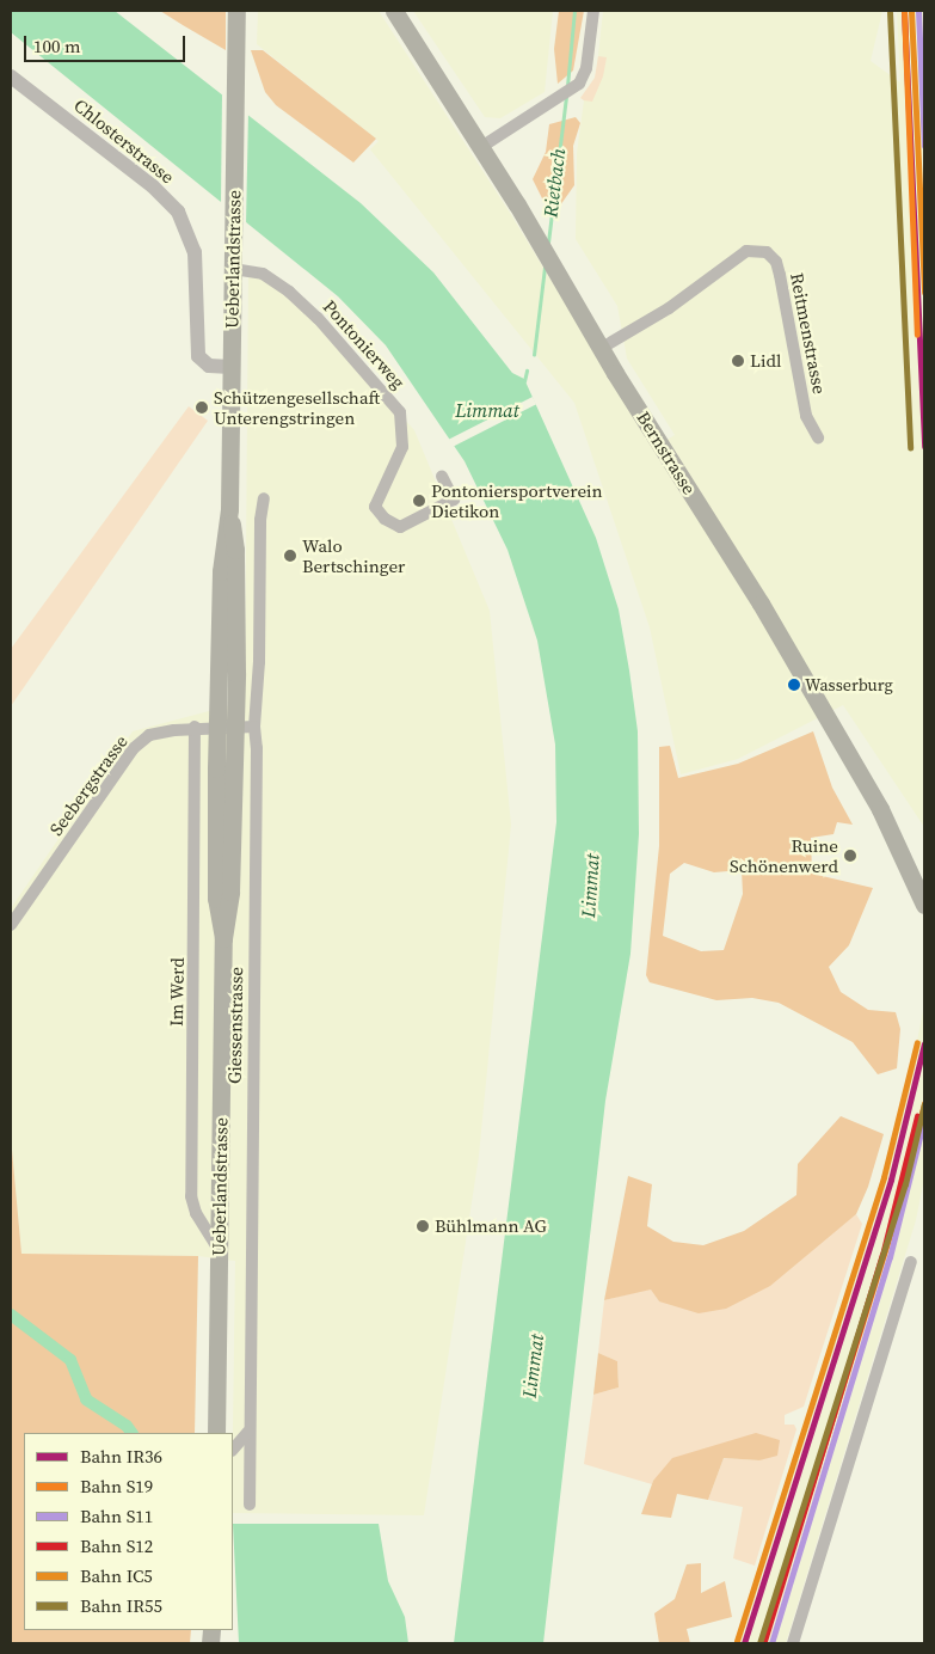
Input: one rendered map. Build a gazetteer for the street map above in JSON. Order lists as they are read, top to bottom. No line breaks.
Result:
{"streets":{"main road":["Ueberlandstrasse","Bernstrasse"],"street":["Chlosterstrasse","Reitmenstrasse","Pontonierweg","Seebergstrasse","Im Werd","Giessenstrasse"]},"crossings":[["Chlosterstrasse","Ueberlandstrasse"],["Ueberlandstrasse","Pontonierweg"],["Ueberlandstrasse","Seebergstrasse"],["Ueberlandstrasse","Im Werd"],["Reitmenstrasse","Bernstrasse"],["Seebergstrasse","Im Werd"]],"water":["Rietbach","Limmat"],"places":["Lidl","Schützengesellschaft Unterengstringen","Pontoniersportverein Dietikon","Walo Bertschinger","Wasserburg","Ruine Schönenwerd","Bühlmann AG"],"lines":["rail line IR36","rail line S19","rail line S11","rail line IC5","rail line IR55","rail line S12"],"legend":["Bahn IR36","Bahn S19","Bahn S11","Bahn S12","Bahn IC5","Bahn IR55"],"scale_bar":"100 m"}
